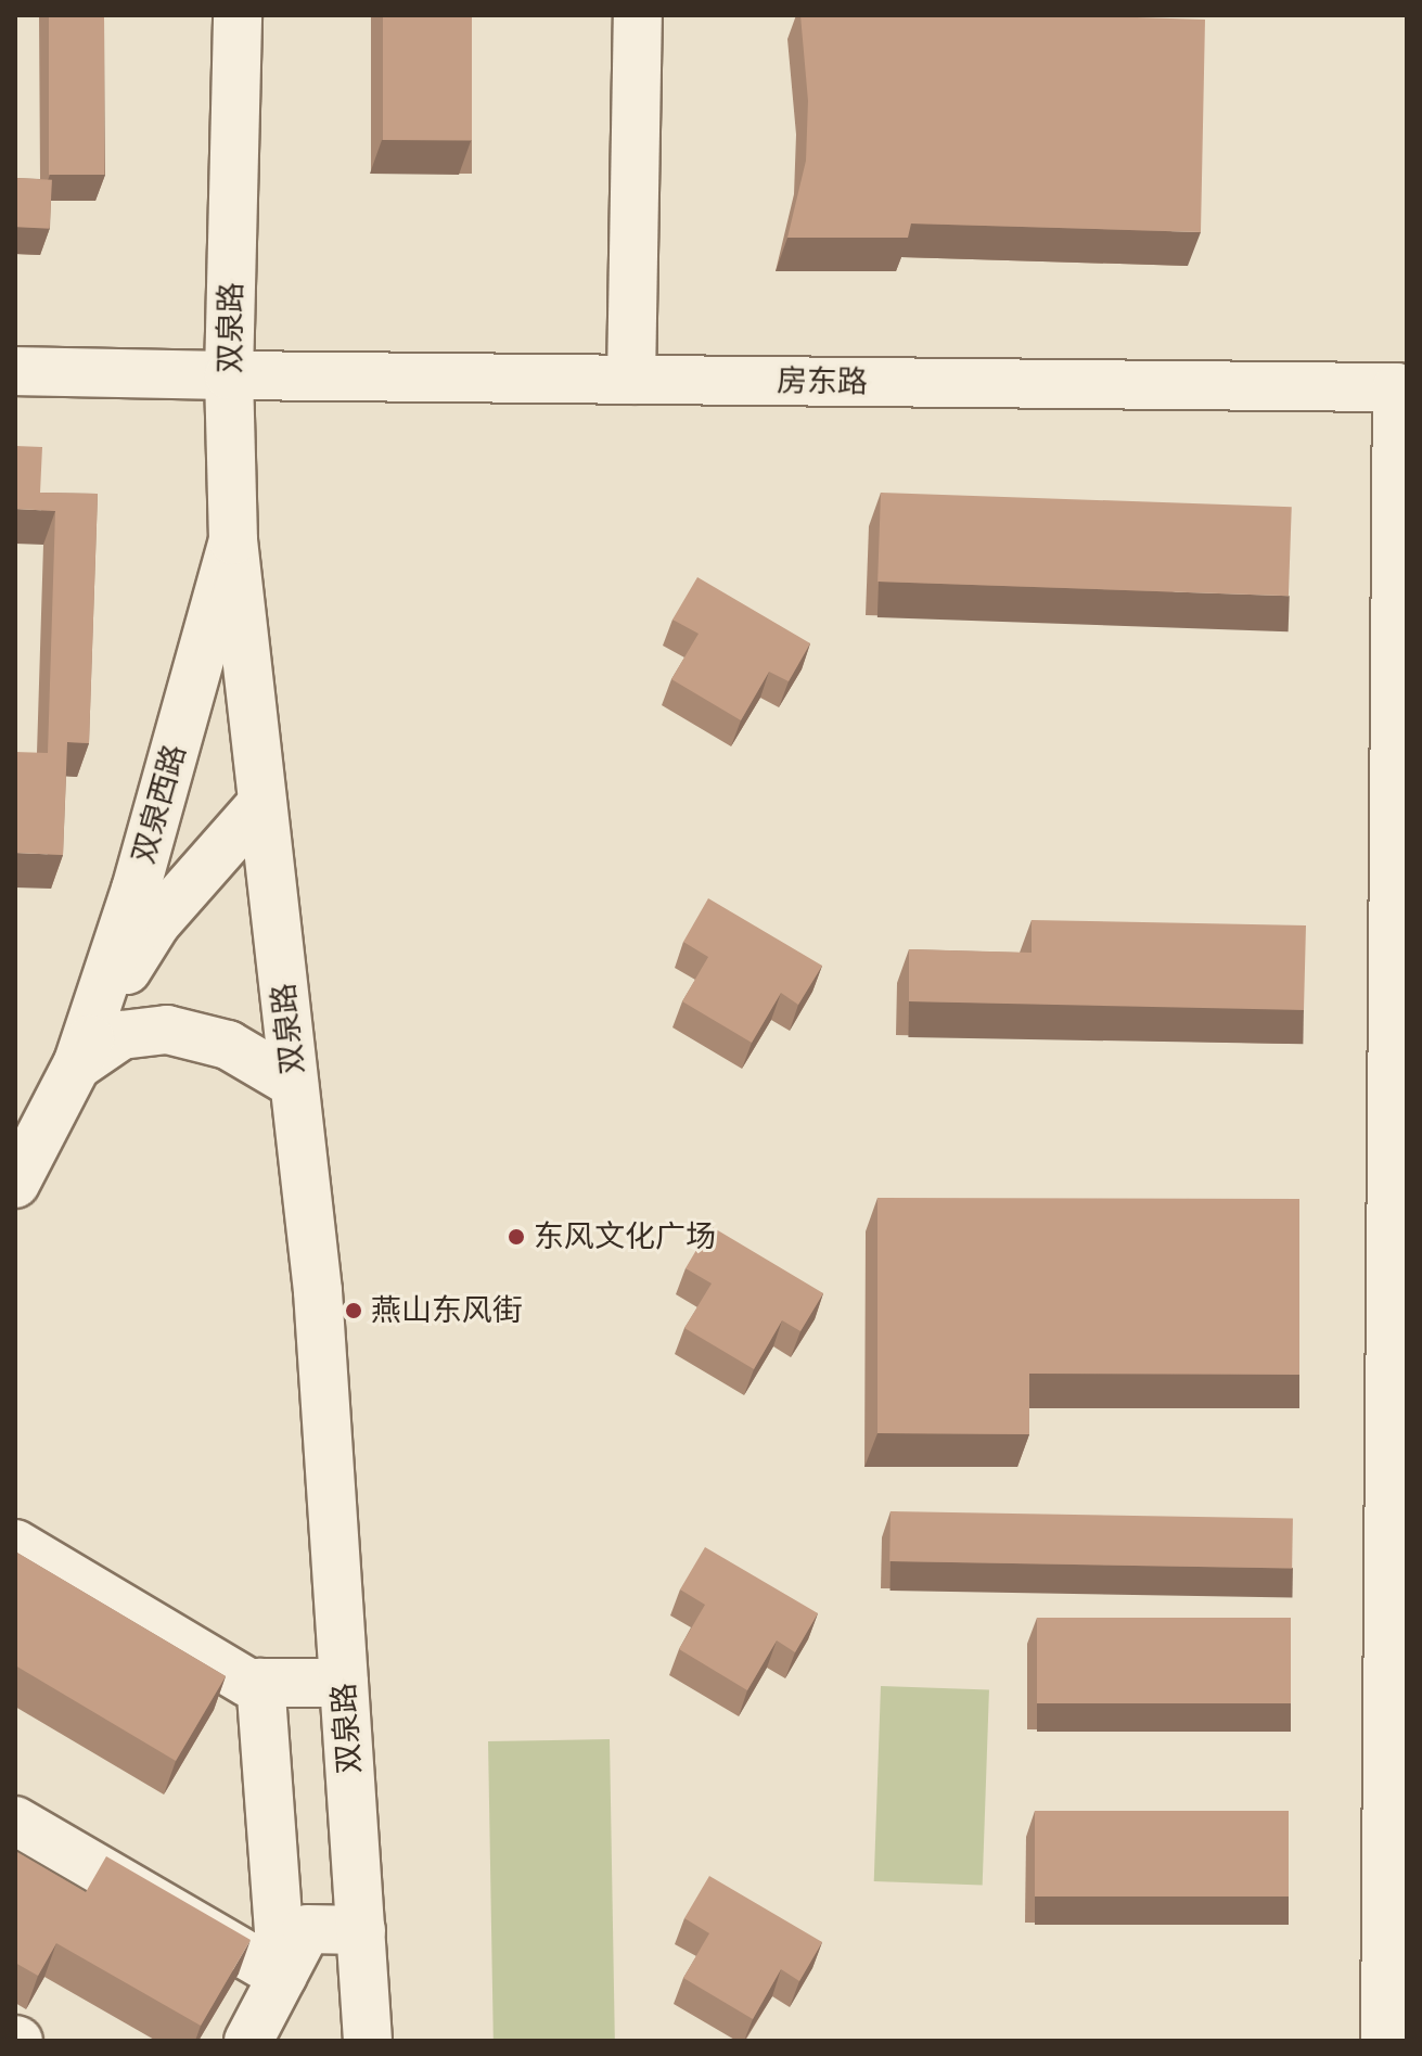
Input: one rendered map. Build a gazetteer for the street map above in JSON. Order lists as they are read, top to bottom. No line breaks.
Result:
{"streets":{"main road":["双泉路","房东路","双泉西路"]},"crossings":[["双泉路","房东路"],["双泉路","双泉西路"]],"places":["东风文化广场","燕山东风街"]}
